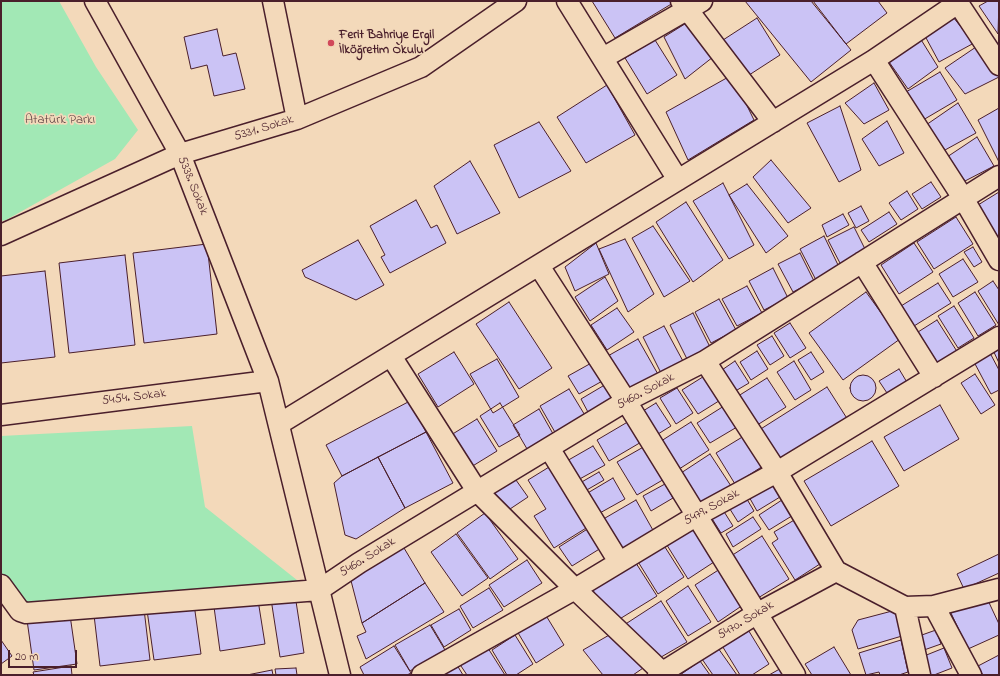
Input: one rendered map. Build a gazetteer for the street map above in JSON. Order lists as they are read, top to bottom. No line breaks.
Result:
{"streets":{"street":["5331. Sokak","5338. Sokak","5460. Sokak","5454. Sokak","5479. Sokak","5470. Sokak"]},"crossings":[["5331. Sokak","5338. Sokak"],["5338. Sokak","5460. Sokak"],["5338. Sokak","5454. Sokak"]],"parks":["Atatürk Parkı"],"places":["Ferit Bahriye Ergil İlköğretim Okulu"],"scale_bar":"20 m"}
